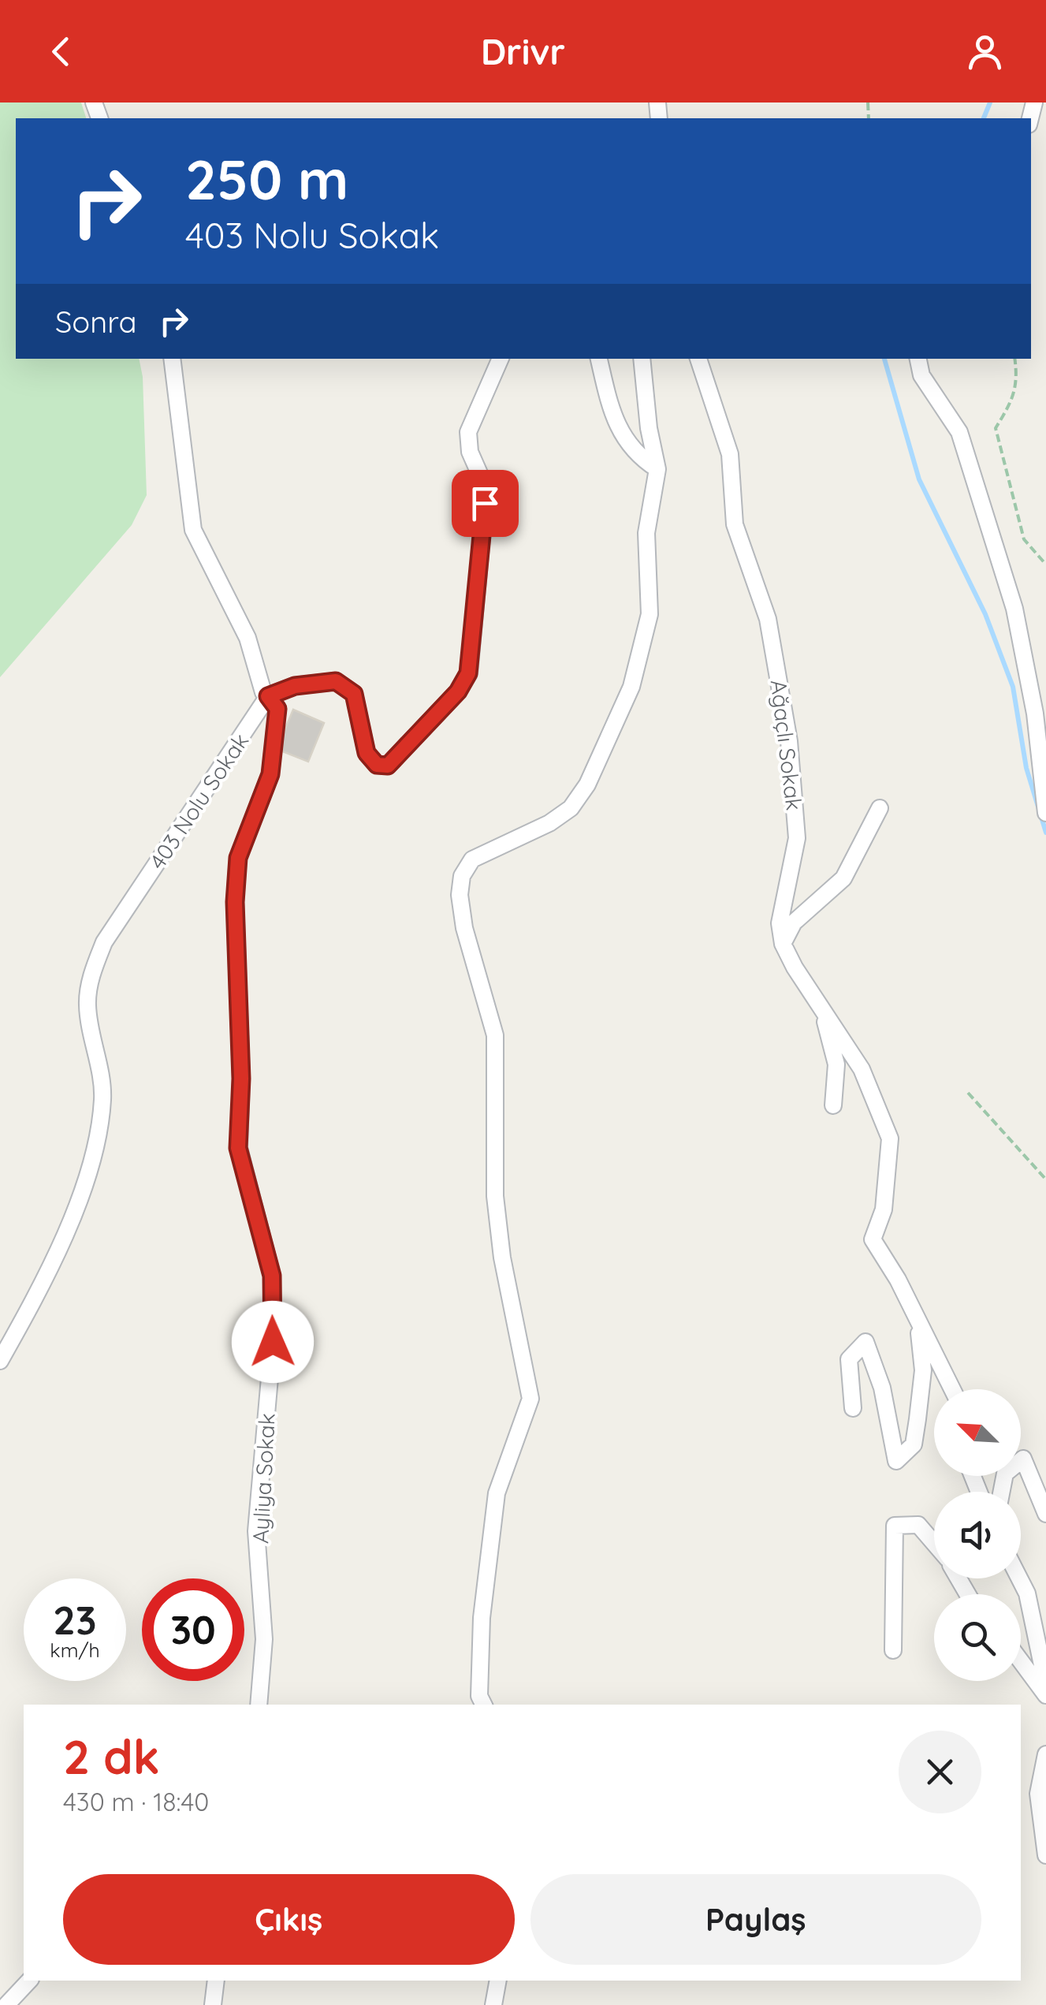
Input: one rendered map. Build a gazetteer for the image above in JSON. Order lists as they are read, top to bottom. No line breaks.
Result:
{"streets":{"street":["Ağaçlı Sokak","403 Nolu Sokak","Ayliya Sokak"]},"crossings":[["403 Nolu Sokak","Ayliya Sokak"]],"north":"top left","page":{"header":"Drivr","turn":["250 m","403 Nolu Sokak"],"then":"Sonra","speed":"23 km/h","limit":"30","heading":["2 dk","430 m · 18:40"],"buttons":["Çıkış","Paylaş"]}}
